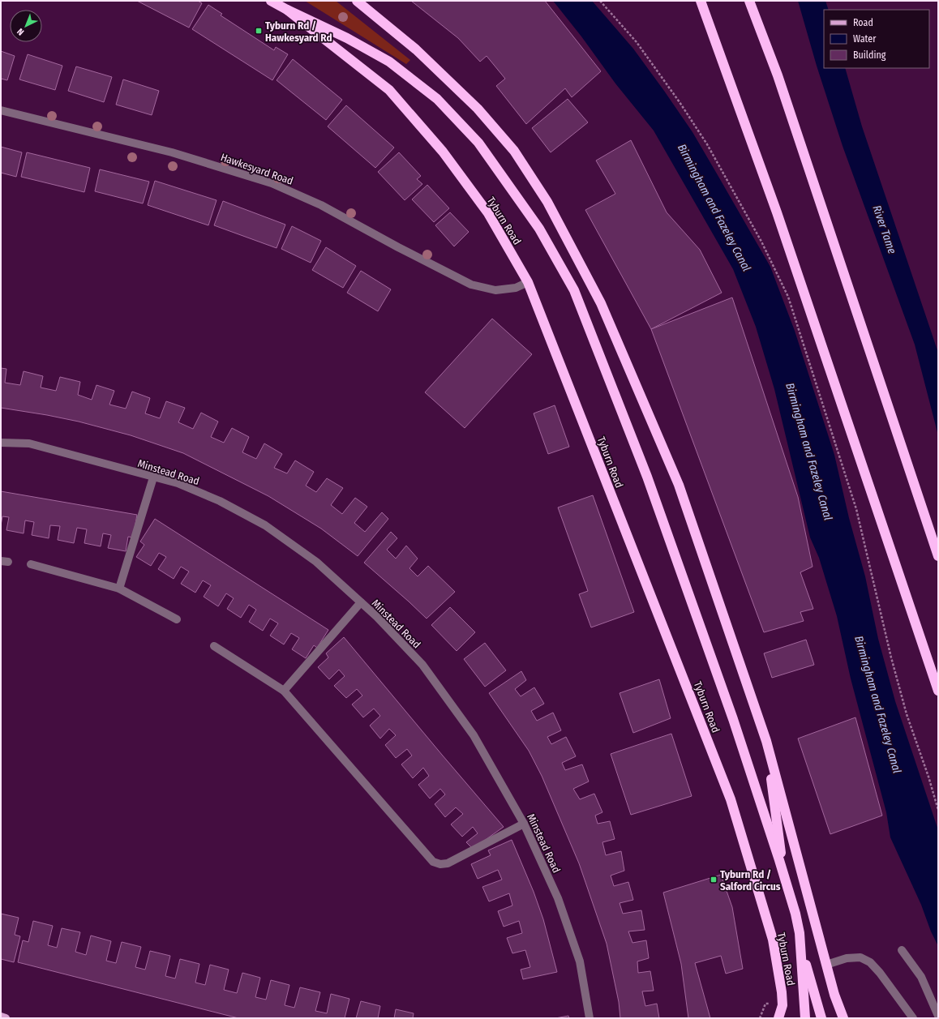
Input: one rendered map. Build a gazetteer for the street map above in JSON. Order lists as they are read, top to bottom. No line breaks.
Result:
{"streets":{"highway":["Tyburn Road"],"street":["Hawkesyard Road","Minstead Road"]},"crossings":[["Hawkesyard Road","Tyburn Road"]],"water":["Birmingham and Fazeley Canal","River Tame"],"places":{"transit":["Tyburn Rd / Hawkesyard Rd","Tyburn Rd / Salford Circus"]},"legend":["Road","Water","Building"],"north":"bottom left"}
